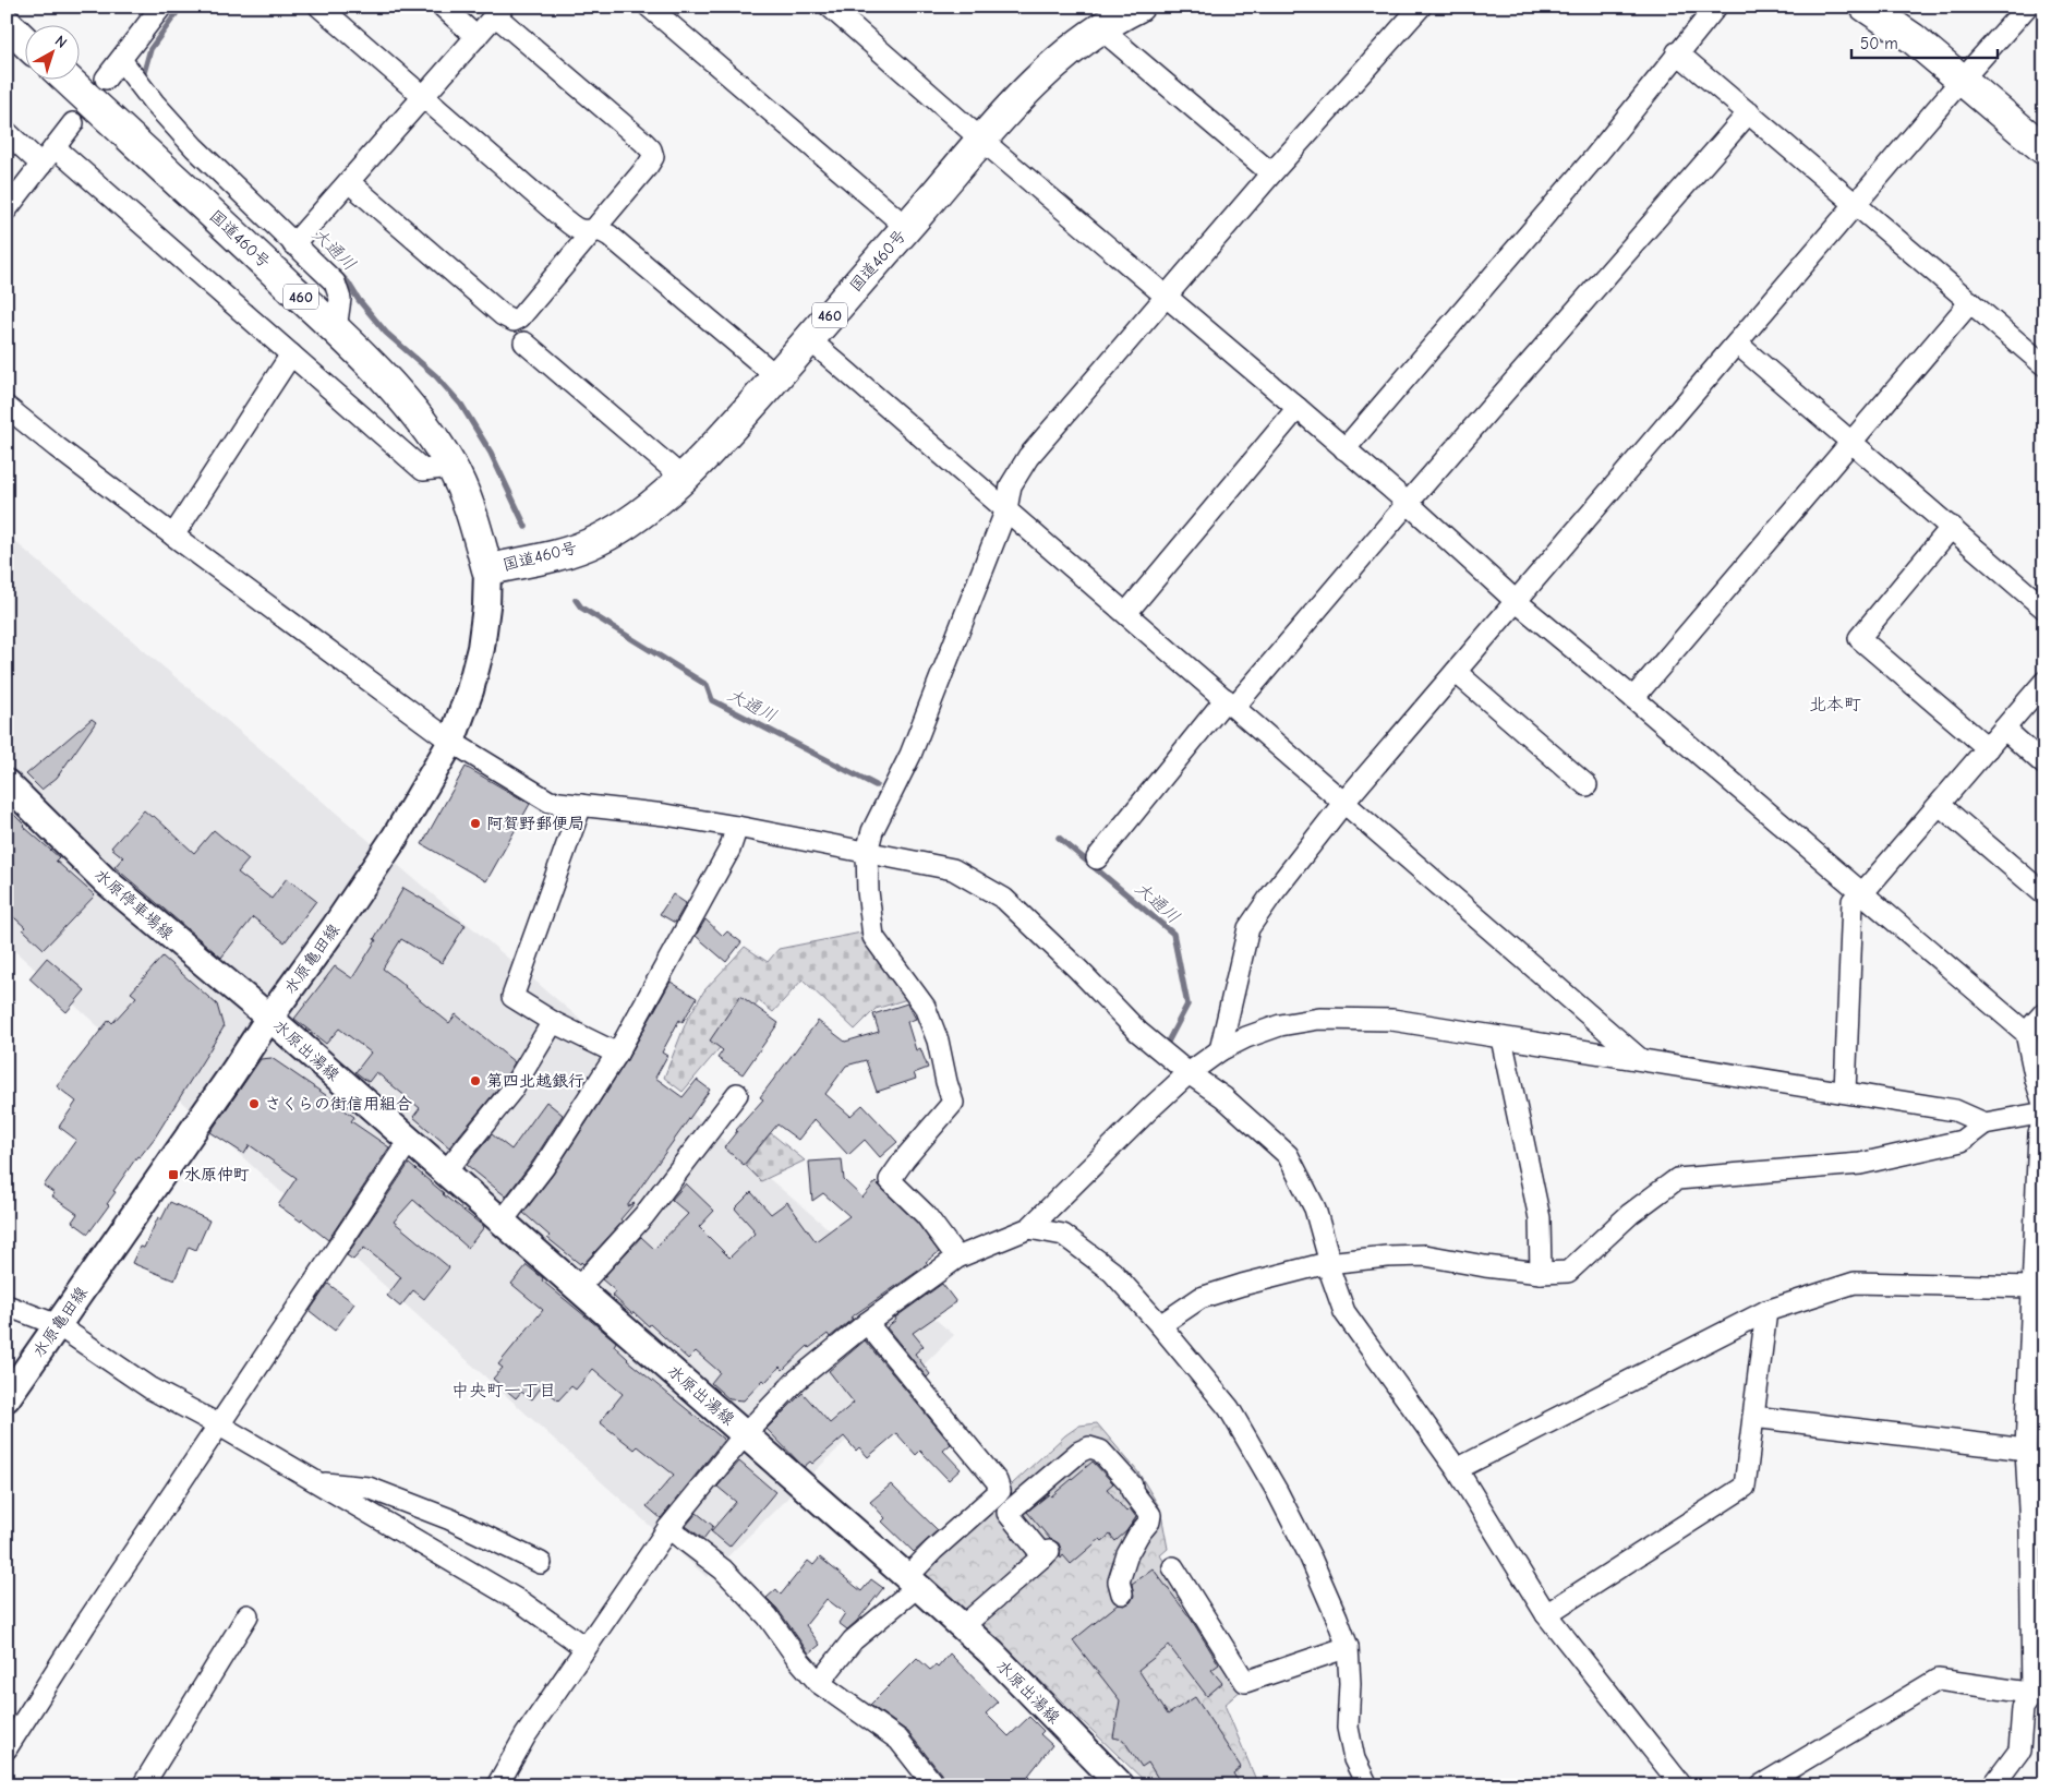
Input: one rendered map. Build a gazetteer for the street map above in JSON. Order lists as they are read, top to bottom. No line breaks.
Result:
{"streets":{"highway":["国道460号","460"],"main road":["水原停車場線","水原亀田線","水原出湯線"]},"crossings":[["国道460号","水原亀田線"],["水原停車場線","水原亀田線"],["水原停車場線","水原出湯線"],["水原亀田線","水原出湯線"]],"districts":["北本町","中央町一丁目"],"water":["大通川"],"places":{"other":["阿賀野郵便局","第四北越銀行","さくらの街信用組合"],"transit":["水原仲町"]},"scale_bar":"50 m","north":"top right"}
